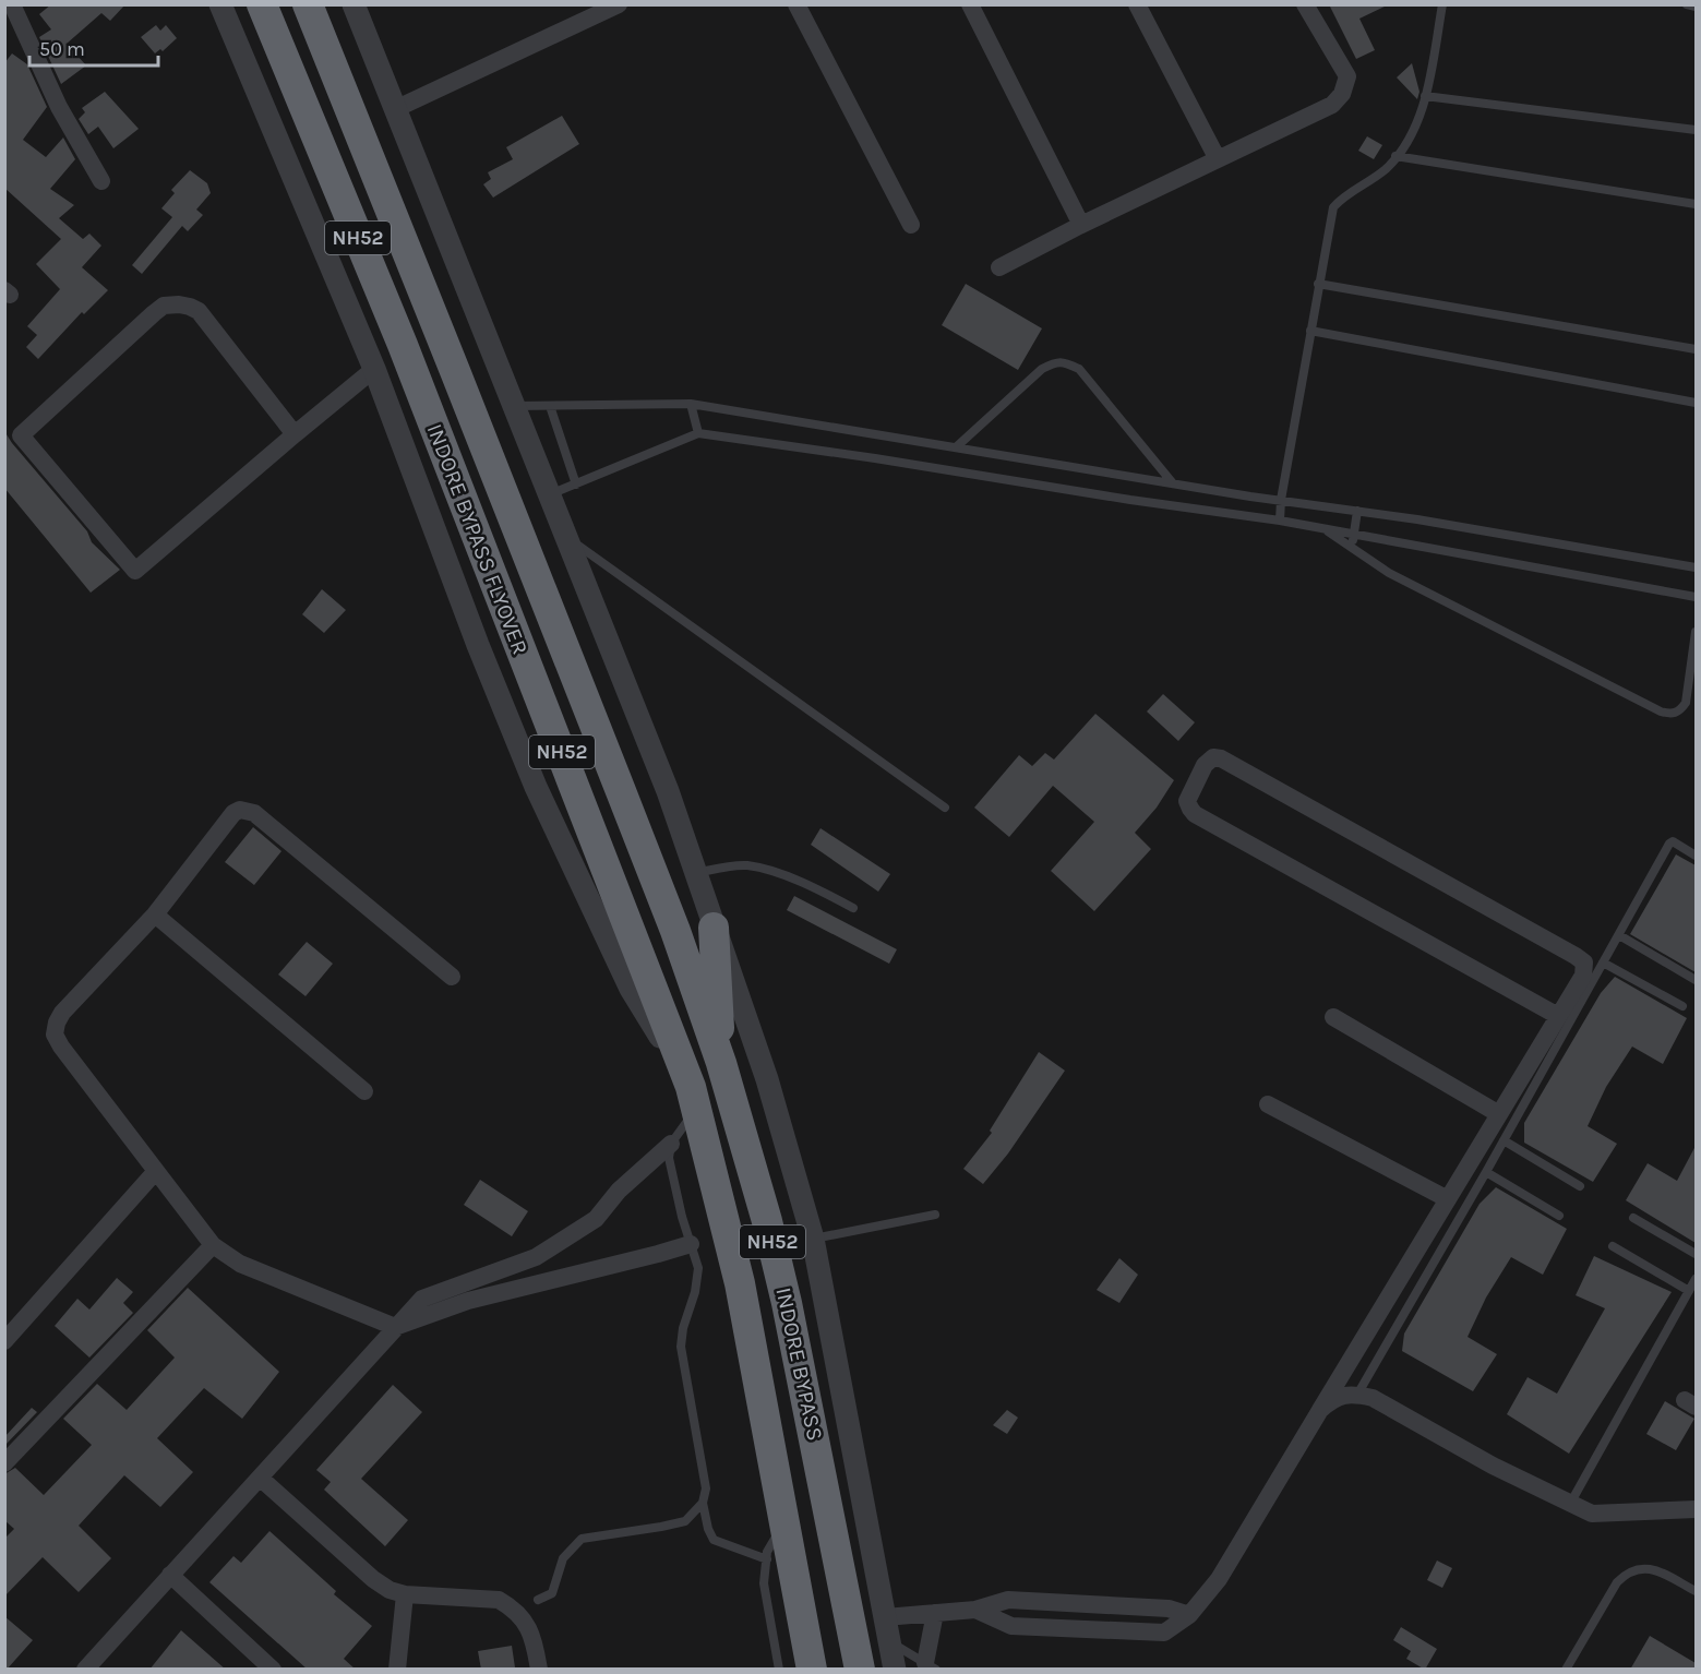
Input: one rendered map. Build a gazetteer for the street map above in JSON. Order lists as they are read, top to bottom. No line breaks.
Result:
{"streets":{"highway":["NH52","INDORE BYPASS FLYOVER","INDORE BYPASS"]},"crossings":[["INDORE BYPASS FLYOVER","INDORE BYPASS"]],"scale_bar":"50 m"}
